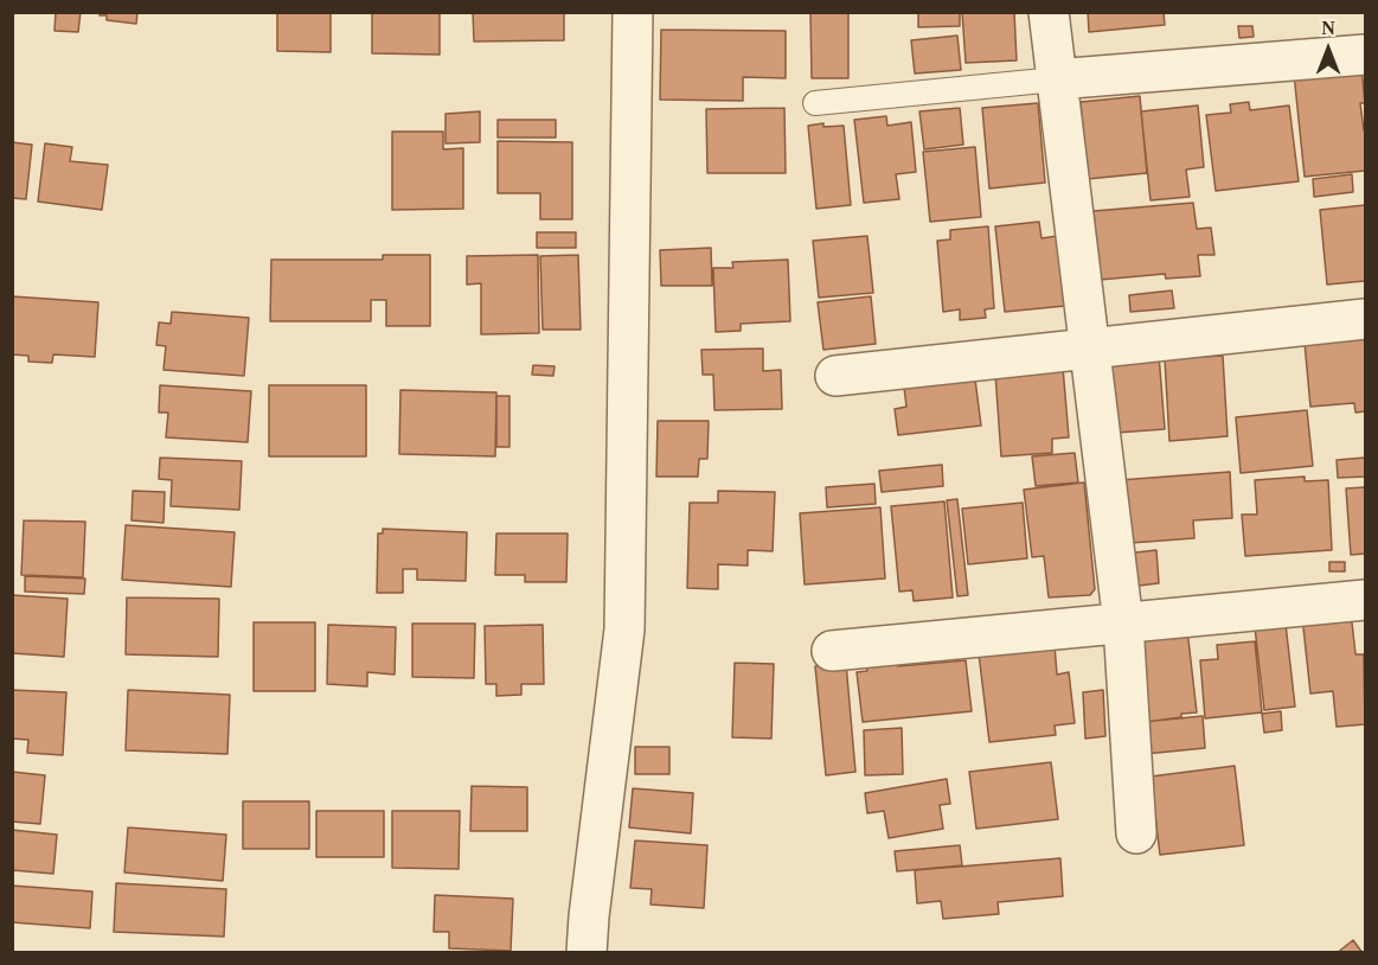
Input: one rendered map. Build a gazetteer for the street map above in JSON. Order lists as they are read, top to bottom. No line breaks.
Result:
{"north":"top"}
